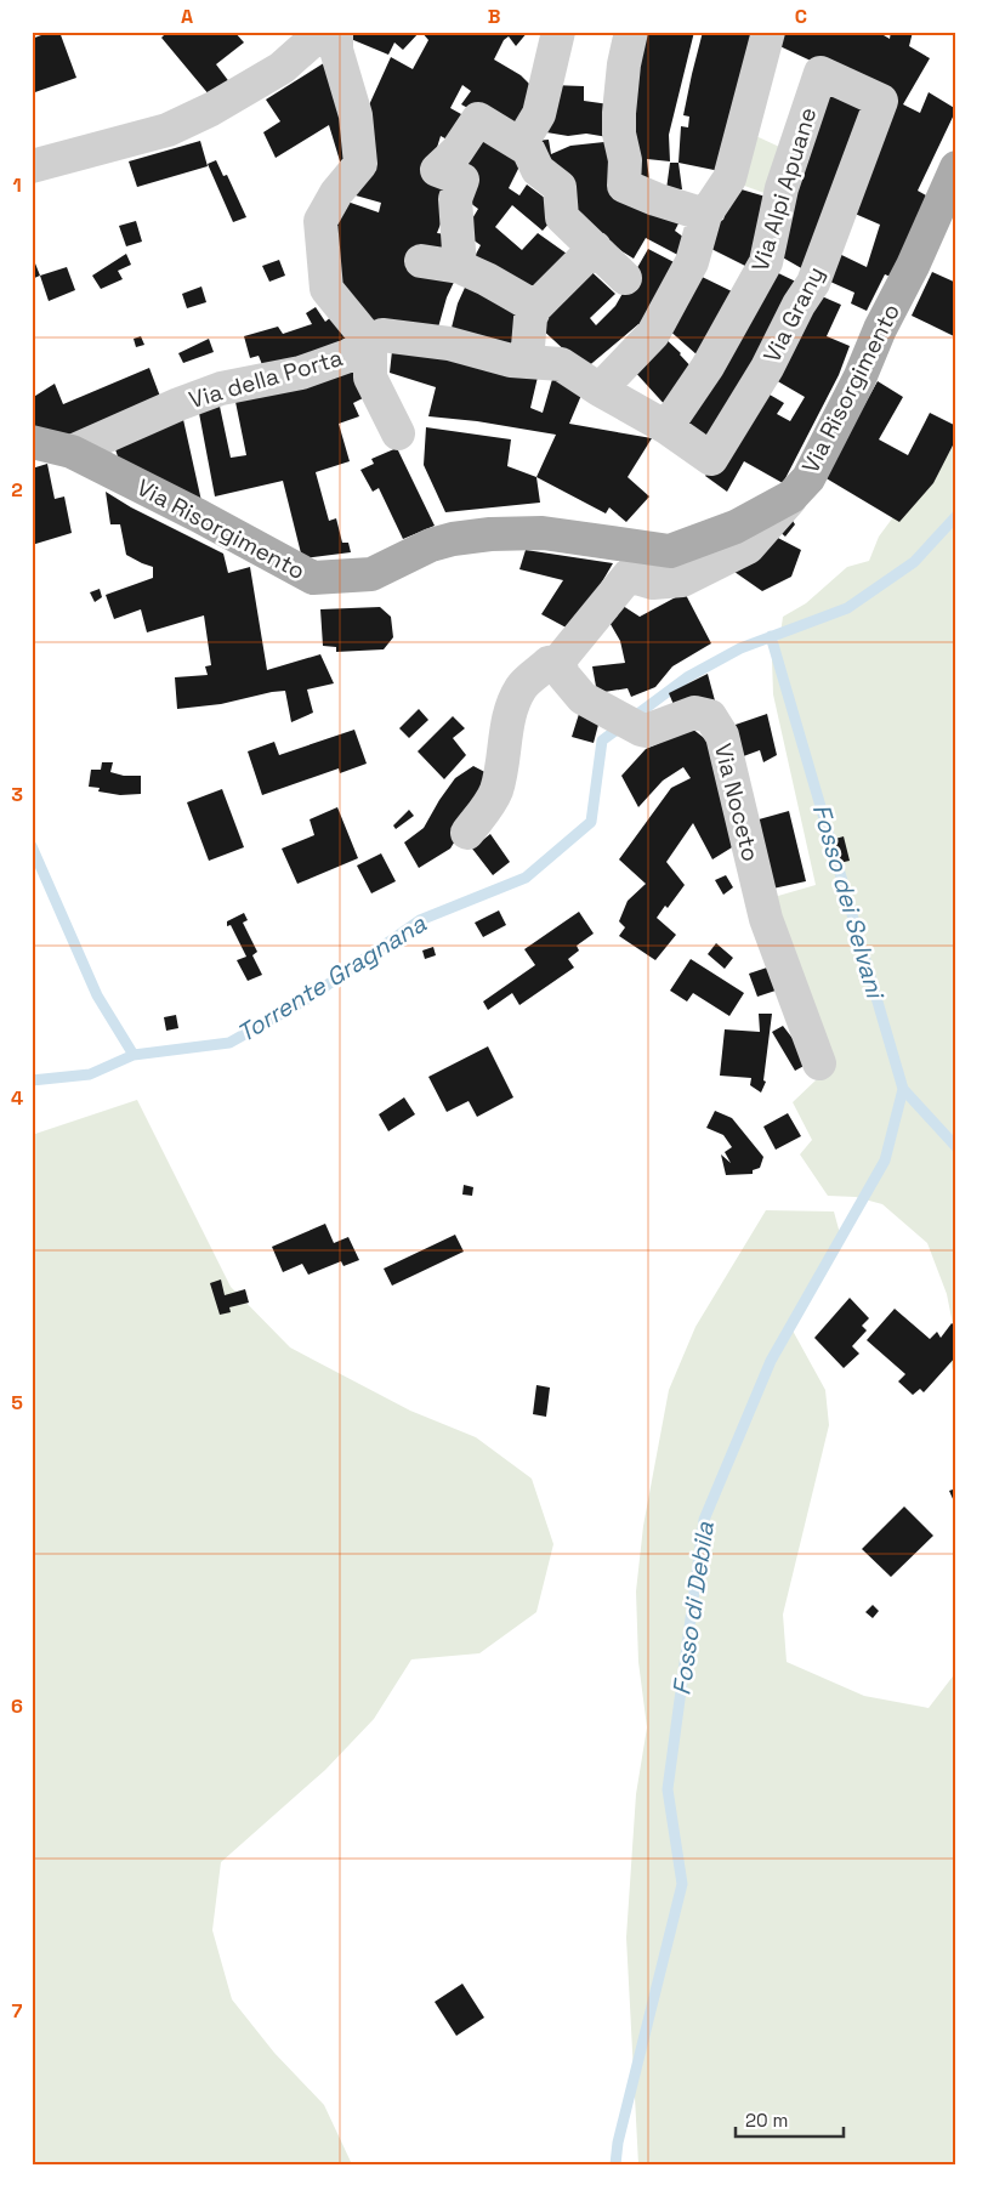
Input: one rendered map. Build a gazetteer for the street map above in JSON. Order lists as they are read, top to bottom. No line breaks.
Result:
{"streets":{"main road":["Via Risorgimento"],"street":["Via Alpi Apuane","Via Grany","Via della Porta","Via Noceto"]},"crossings":[["Via Alpi Apuane","Via Grany"],["Via Grany","Via della Porta"],["Via della Porta","Via Risorgimento"]],"water":["Fosso dei Selvani","Torrente Gragnana","Fosso di Debila"],"scale_bar":"20 m","grid":{"columns":["A","B","C"],"rows":["1","2","3","4","5","6","7"]}}
